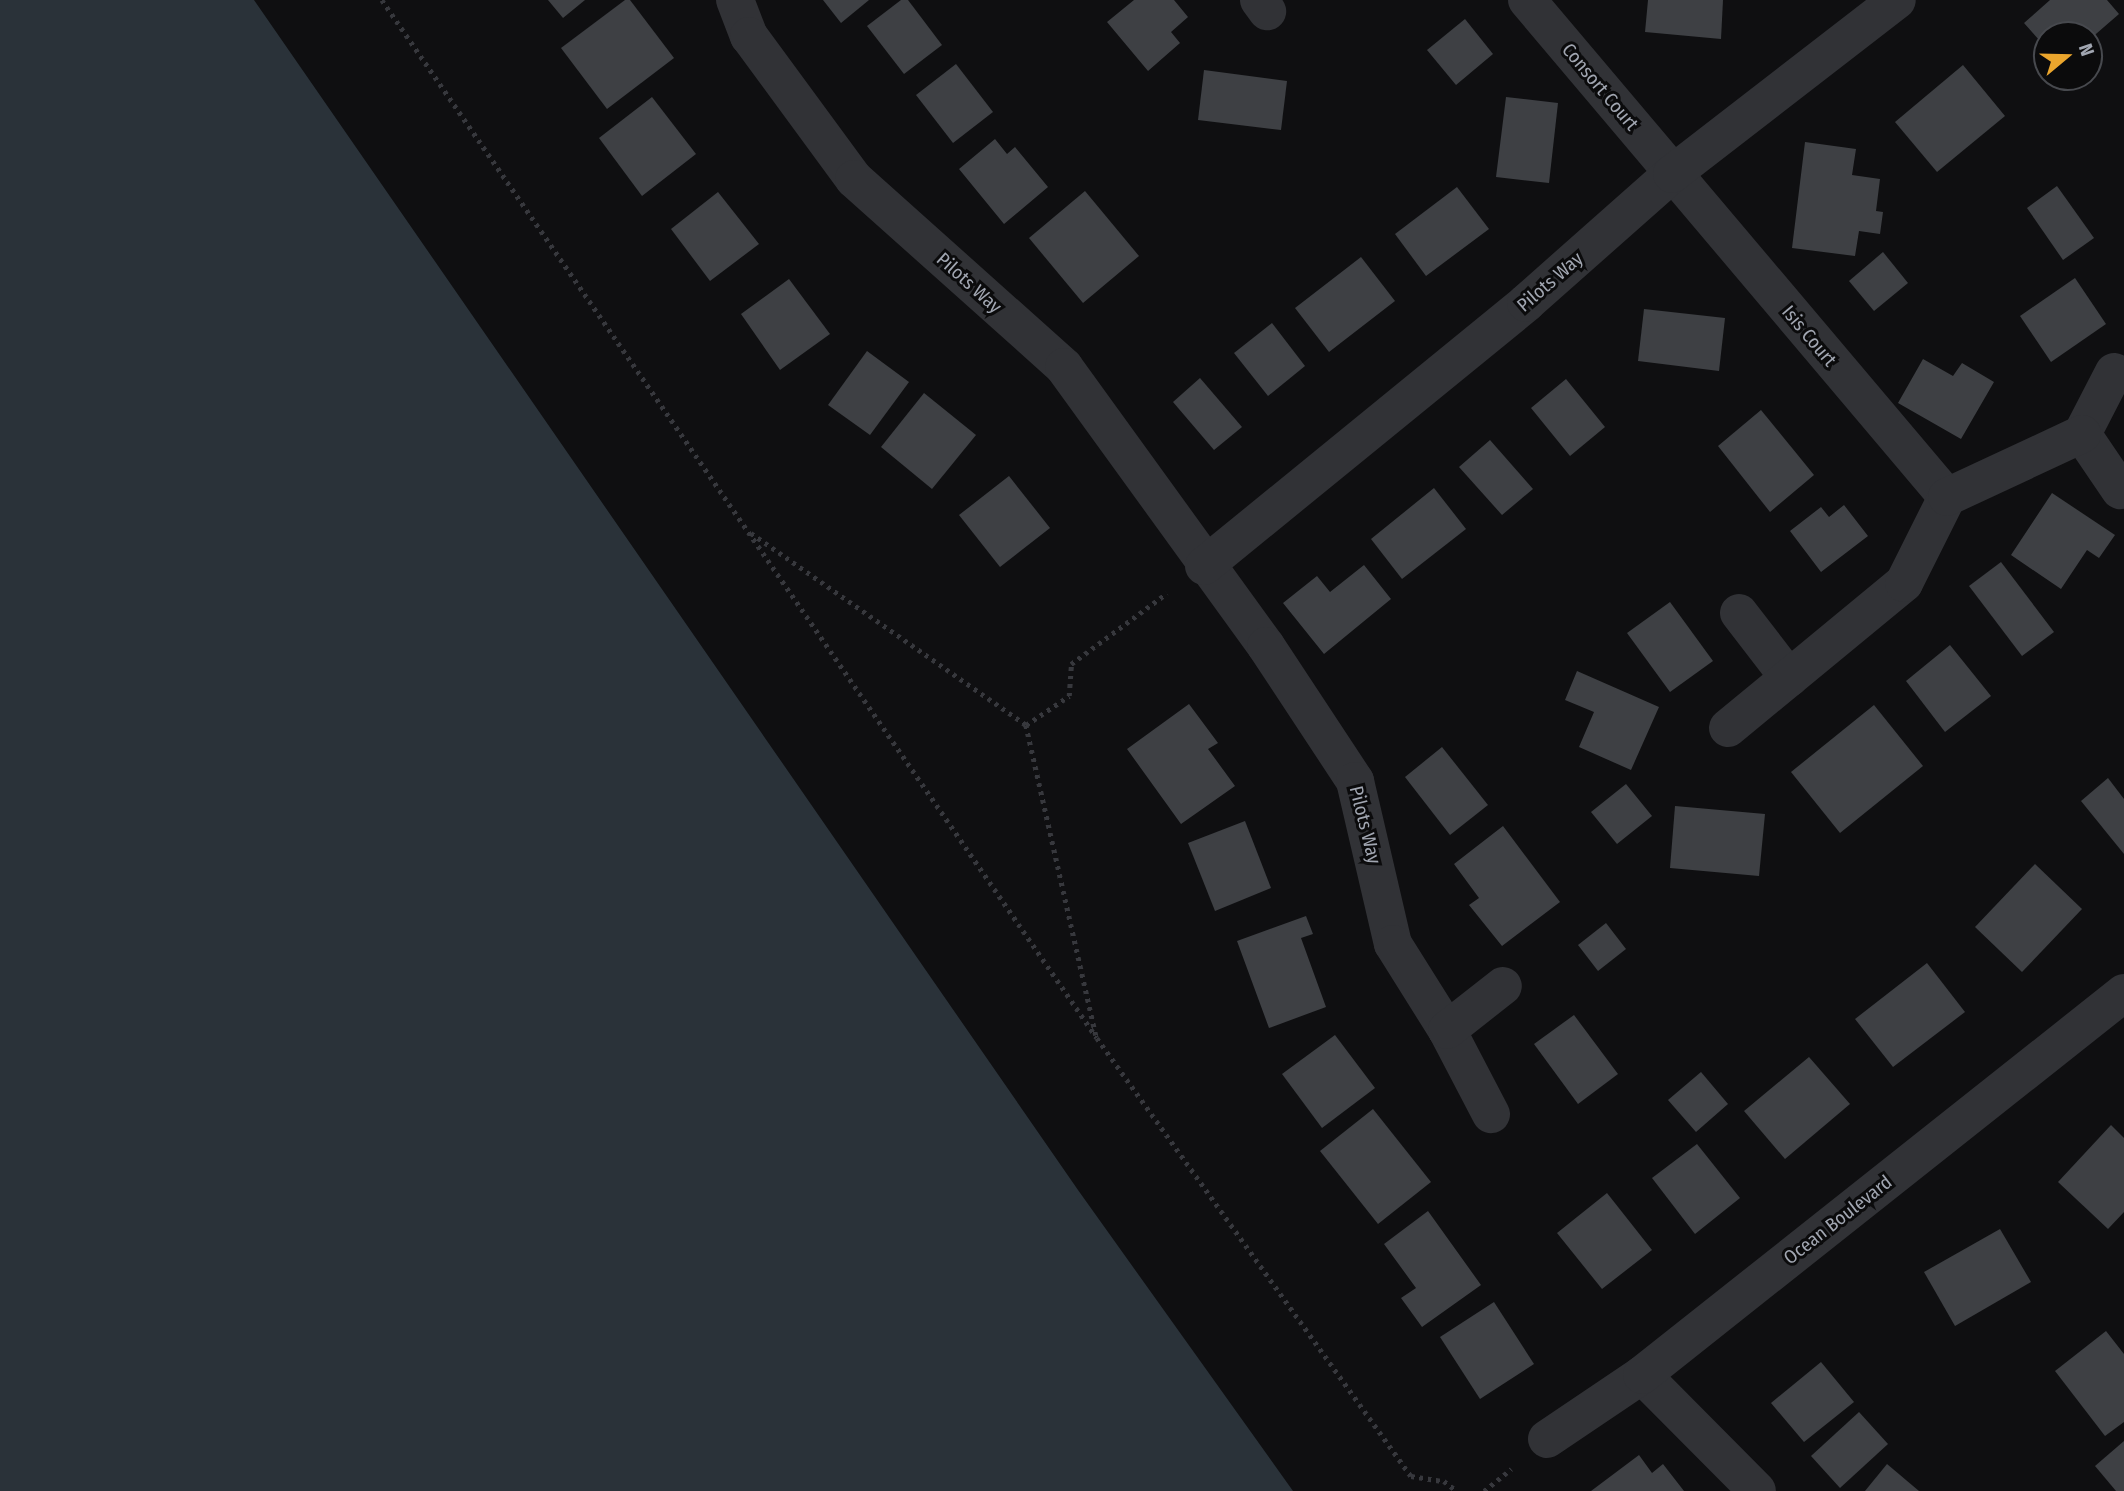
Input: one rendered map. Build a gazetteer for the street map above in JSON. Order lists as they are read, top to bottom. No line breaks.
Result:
{"streets":{"street":["Consort Court","Pilots Way","Isis Court","Ocean Boulevard"]},"crossings":[["Consort Court","Pilots Way"],["Consort Court","Isis Court"],["Pilots Way","Isis Court"]],"north":"right"}
